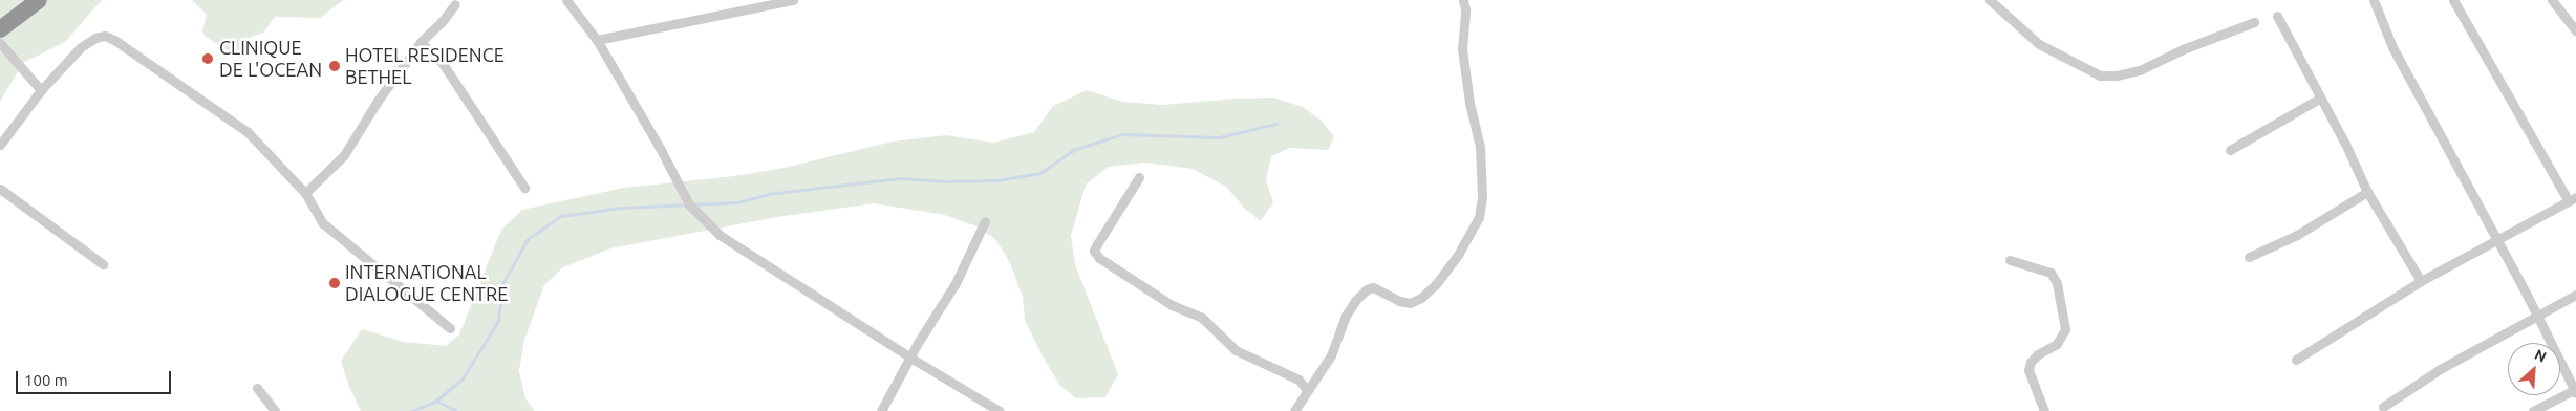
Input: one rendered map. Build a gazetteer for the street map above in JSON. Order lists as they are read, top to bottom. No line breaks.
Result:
{"places":["CLINIQUE DE L'OCEAN","HOTEL RESIDENCE BETHEL","INTERNATIONAL DIALOGUE CENTRE"],"scale_bar":"100 m","north":"top right"}
